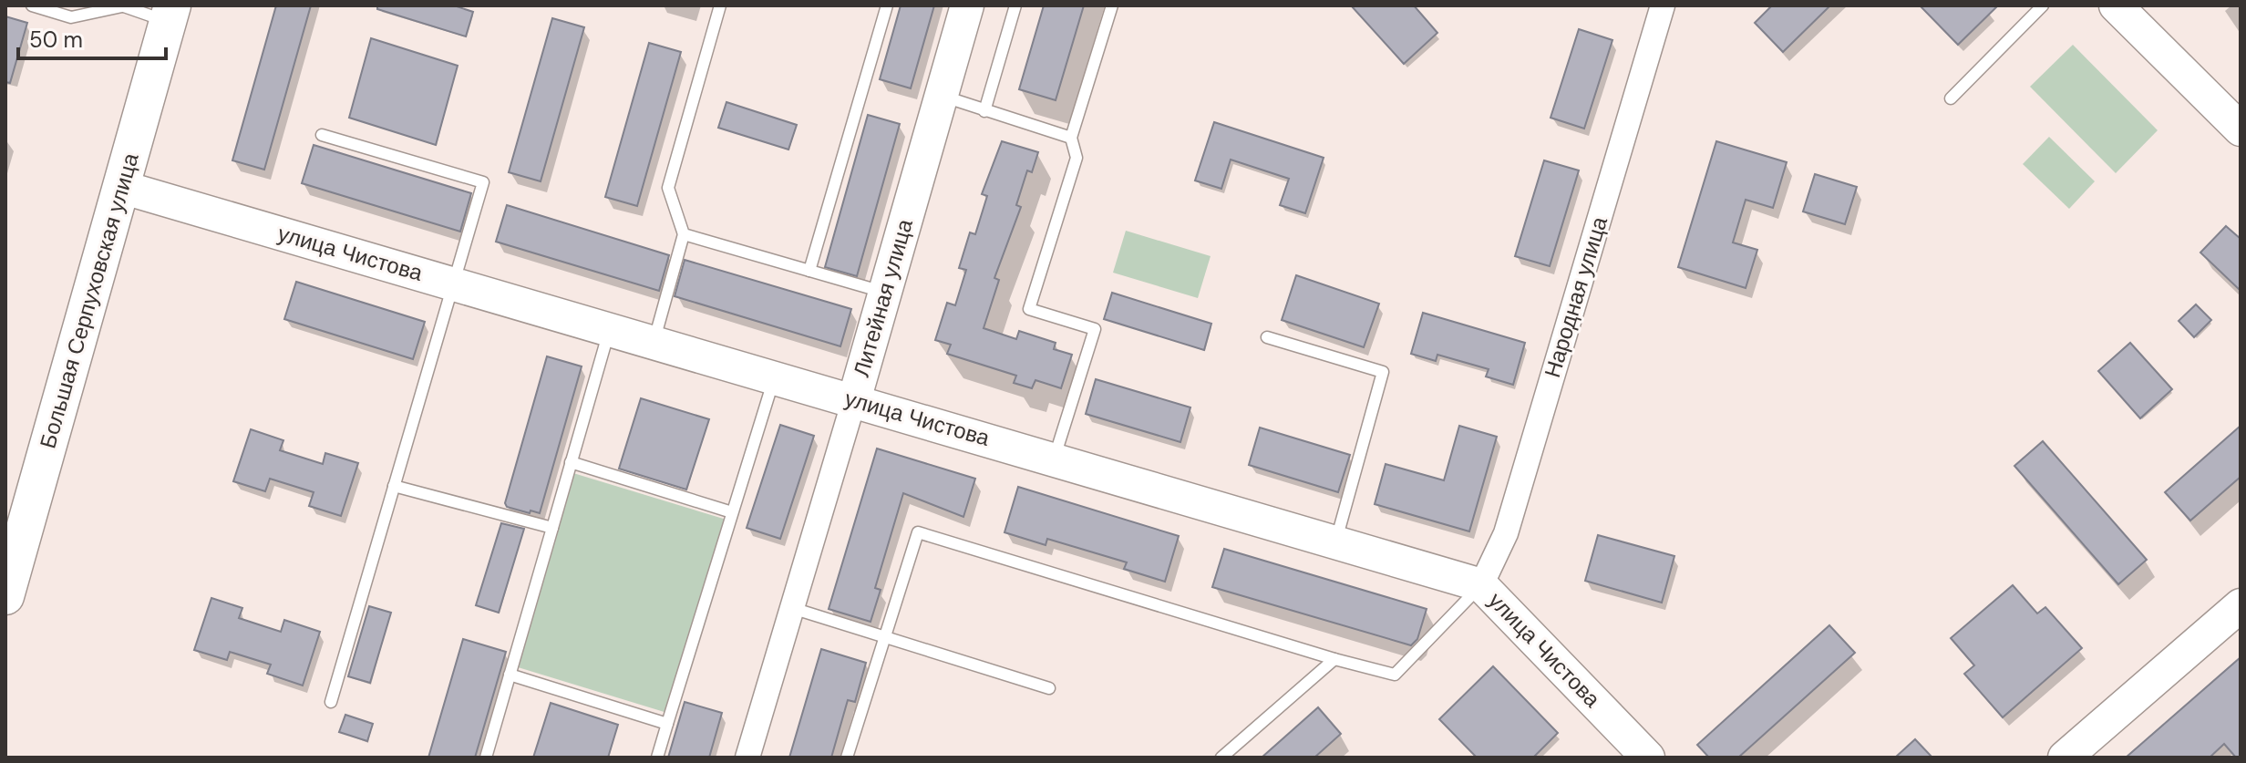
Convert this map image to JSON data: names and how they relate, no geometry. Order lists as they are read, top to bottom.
{
  "streets": {
    "main road": ["Большая Серпуховская улица"],
    "street": ["улица Чистова", "Народная улица", "Литейная улица"]
  },
  "crossings": [
    ["улица Чистова", "Народная улица"],
    ["улица Чистова", "Литейная улица"],
    ["улица Чистова", "Большая Серпуховская улица"]
  ],
  "scale_bar": "50 m"
}
